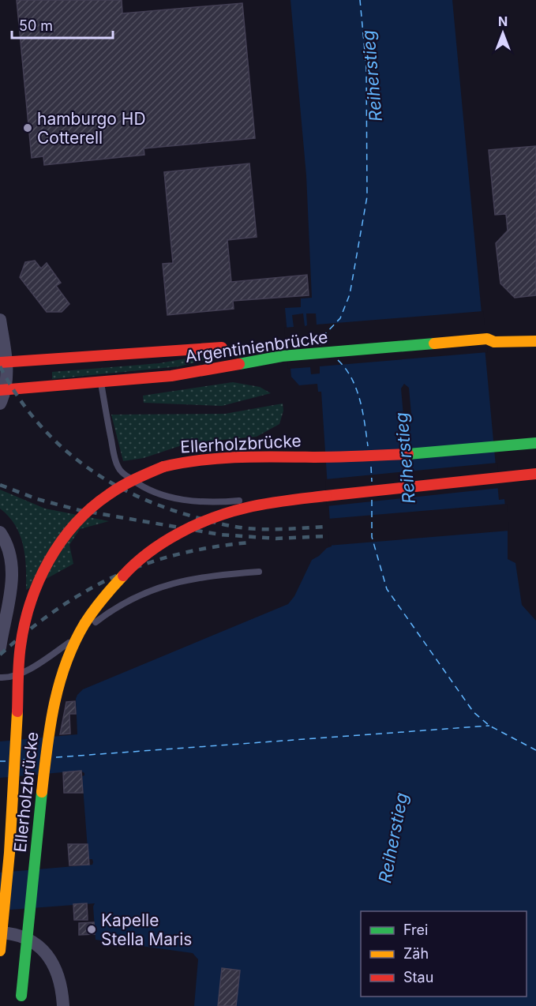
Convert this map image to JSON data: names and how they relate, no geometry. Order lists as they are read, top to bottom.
{
  "streets": {
    "main road": ["Argentinienbrücke", "Ellerholzbrücke"]
  },
  "water": ["Reiherstieg"],
  "places": ["hamburgo HD Cotterell", "Kapelle Stella Maris"],
  "legend": ["Frei", "Zäh", "Stau"],
  "scale_bar": "50 m",
  "north": "top"
}
